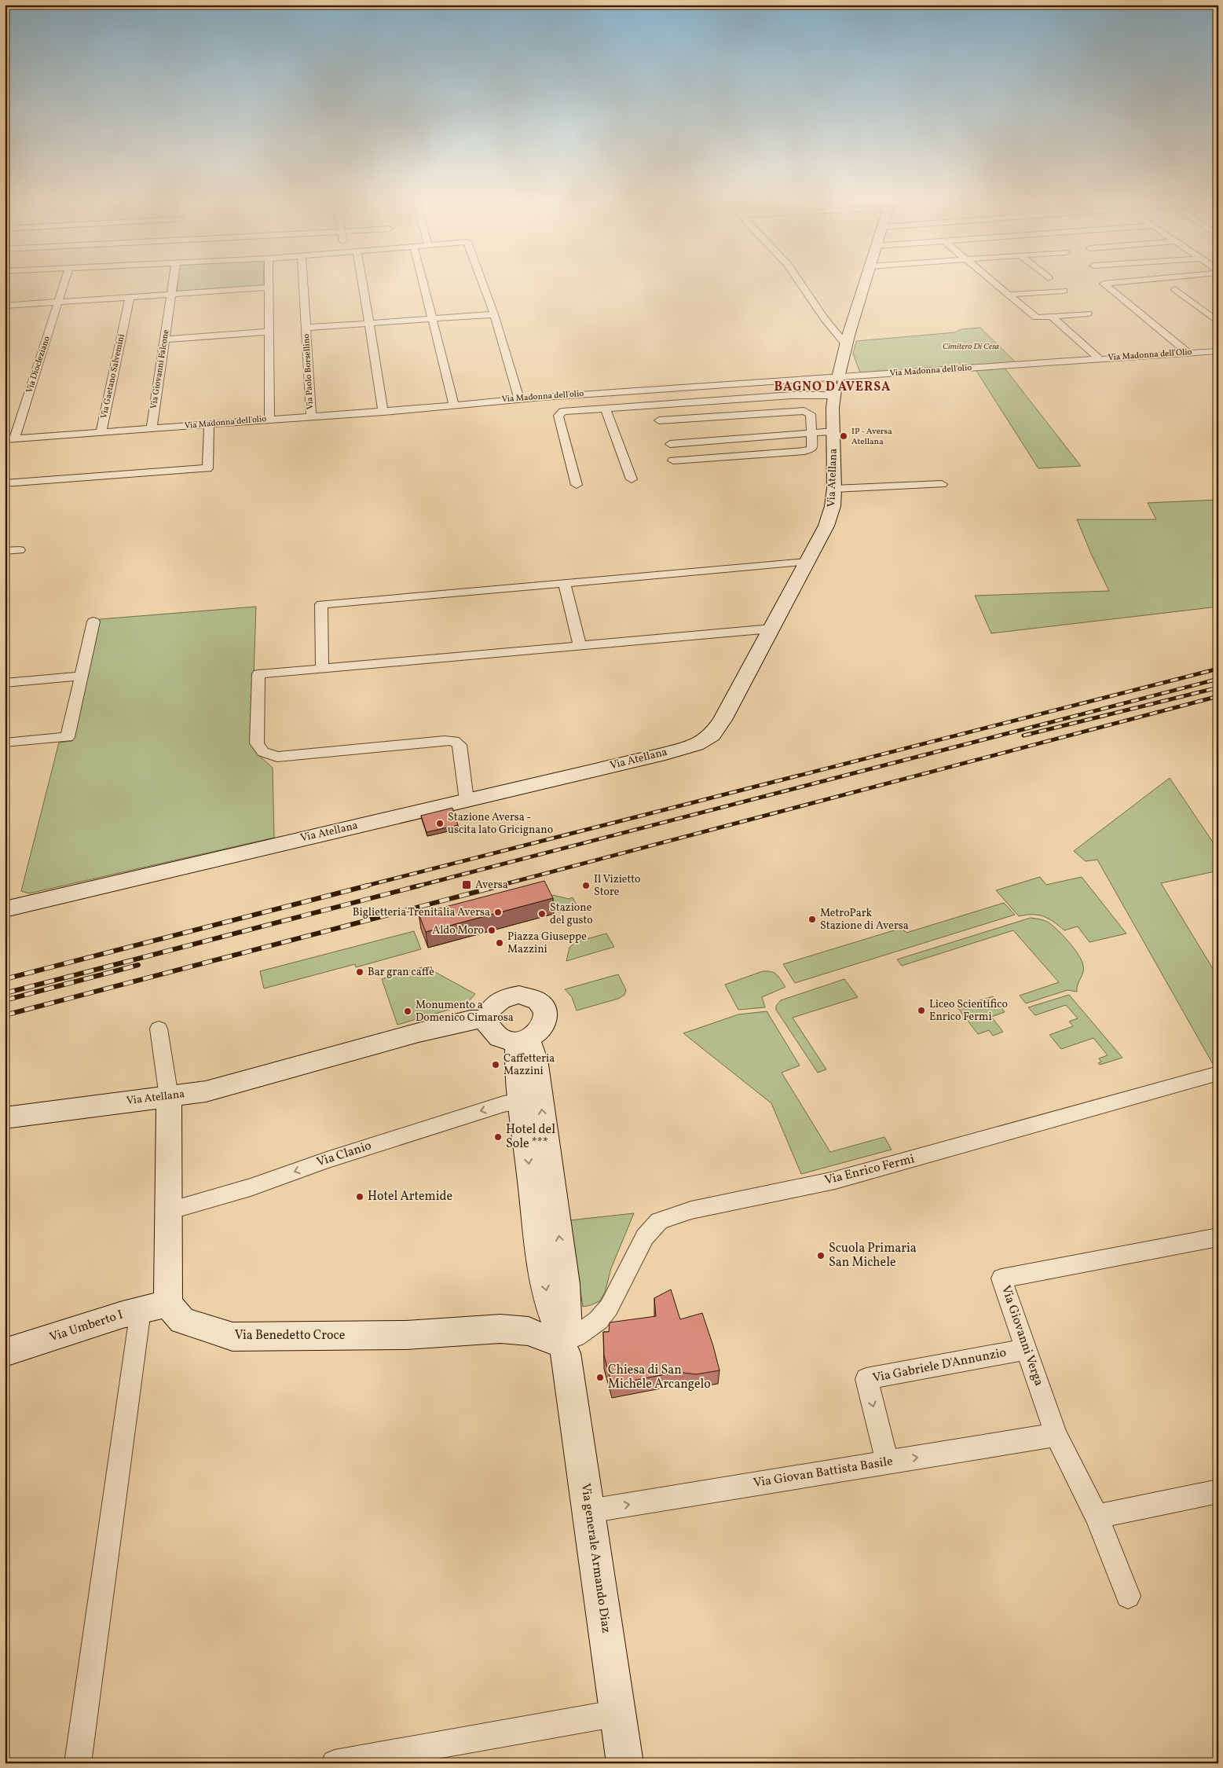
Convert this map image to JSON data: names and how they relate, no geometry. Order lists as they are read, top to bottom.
{
  "streets": {
    "main road": [
      "Via Atellana",
      "Via Umberto I",
      "Via Benedetto Croce",
      "Via generale Armando Diaz"
    ],
    "street": [
      "Via Madonna dell'Olio",
      "Via Diocleziano",
      "Via Giovanni Falcone",
      "Via Madonna dell'olio",
      "Via Paolo Borsellino",
      "Via Gaetano Salvemini",
      "Via Clanio",
      "Via Enrico Fermi",
      "Via Giovanni Verga",
      "Via Gabriele D'Annunzio",
      "Via Giovan Battista Basile"
    ]
  },
  "crossings": [
    ["Via Madonna dell'Olio", "Via Madonna dell'olio"],
    ["Via Diocleziano", "Via Madonna dell'olio"],
    ["Via Giovanni Falcone", "Via Madonna dell'olio"],
    ["Via Madonna dell'olio", "Via Paolo Borsellino"],
    ["Via Madonna dell'olio", "Via Gaetano Salvemini"],
    ["Via Madonna dell'olio", "Via Atellana"],
    ["Via Enrico Fermi", "Via Benedetto Croce"],
    ["Via Enrico Fermi", "Via generale Armando Diaz"],
    ["Via Umberto I", "Via Benedetto Croce"],
    ["Via Benedetto Croce", "Via generale Armando Diaz"],
    ["Via Giovanni Verga", "Via Gabriele D'Annunzio"],
    ["Via Giovanni Verga", "Via Giovan Battista Basile"],
    ["Via Gabriele D'Annunzio", "Via Giovan Battista Basile"],
    ["Via Giovan Battista Basile", "Via generale Armando Diaz"]
  ],
  "one_way": ["Via Clanio", "Via Giovan Battista Basile"],
  "districts": ["BAGNO D'AVERSA"],
  "parks": ["Cimitero Di Cesa"],
  "places": {
    "other": [
      "IP - Aversa Atellana",
      "Stazione Aversa - uscita lato Gricignano",
      "Il Vizietto Store",
      "Biglietteria Trenitalia Aversa",
      "Stazione del gusto",
      "MetroPark Stazione di Aversa",
      "Aldo Moro",
      "Piazza Giuseppe Mazzini",
      "Bar gran caffè",
      "Liceo Scientifico Enrico Fermi",
      "Monumento a Domenico Cimarosa",
      "Caffetteria Mazzini",
      "Hotel del Sole ***",
      "Hotel Artemide",
      "Scuola Primaria San Michele",
      "Chiesa di San Michele Arcangelo"
    ],
    "transit": ["Aversa"]
  }
}
